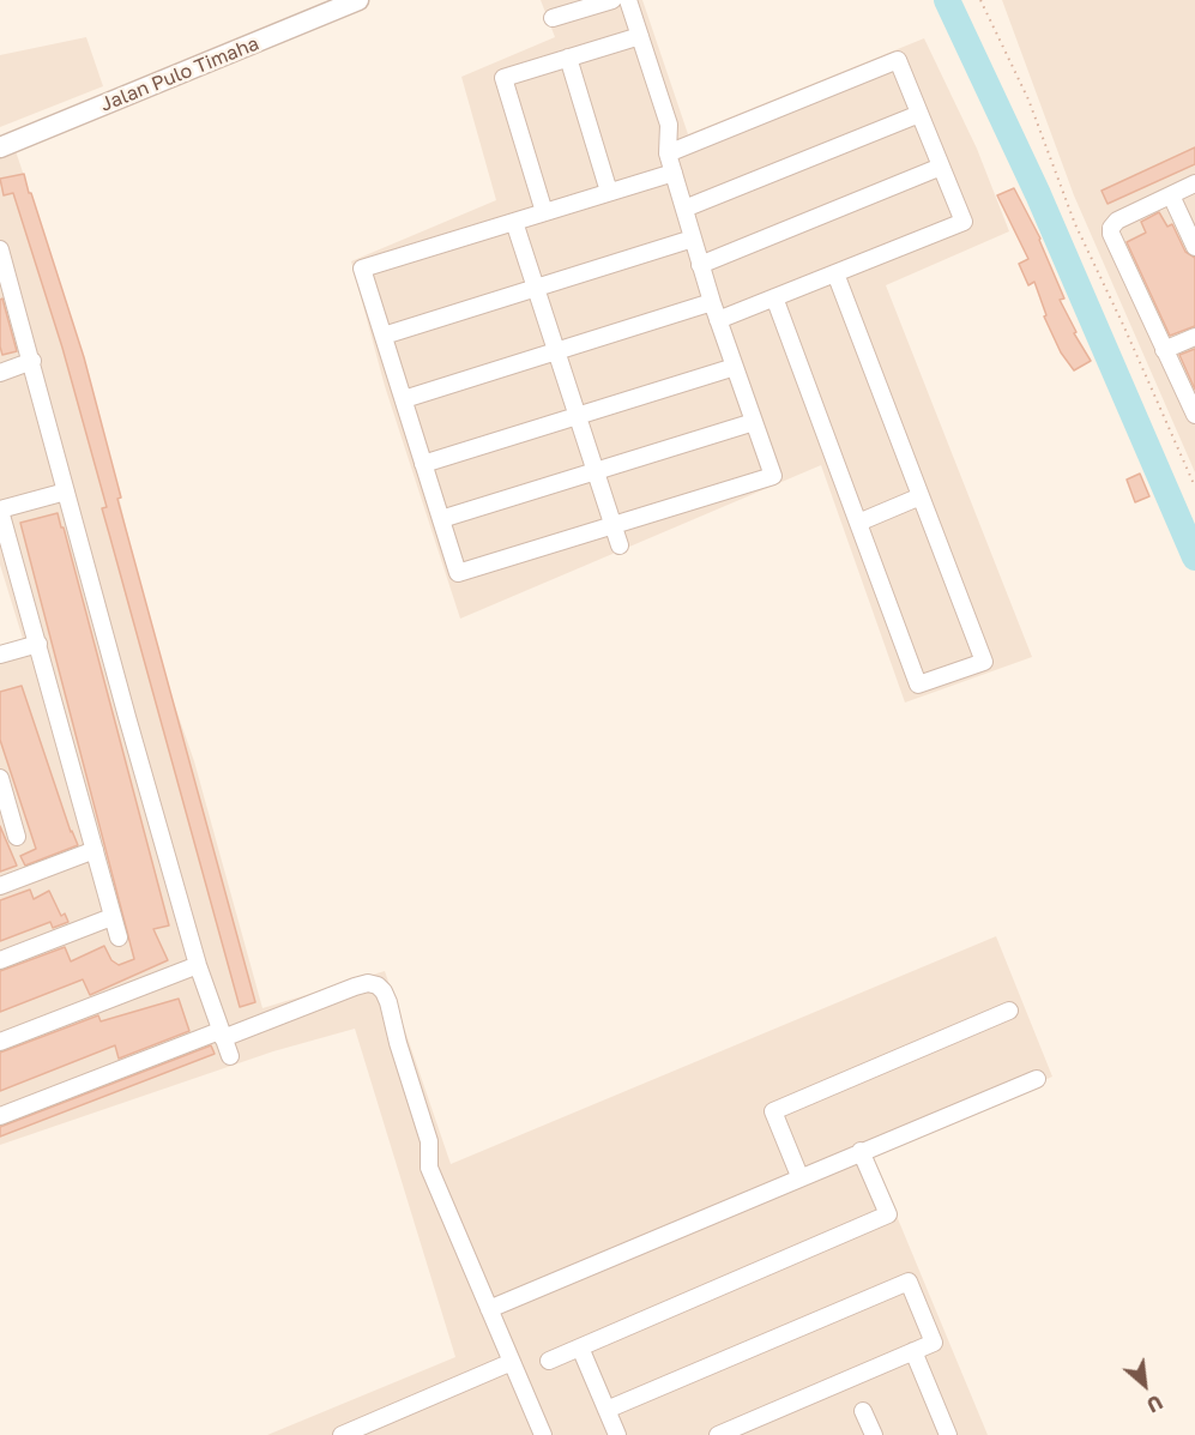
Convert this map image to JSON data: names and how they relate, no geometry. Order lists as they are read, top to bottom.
{
  "streets": {
    "street": ["Jalan Pulo Timaha"]
  },
  "north": "bottom right"
}
